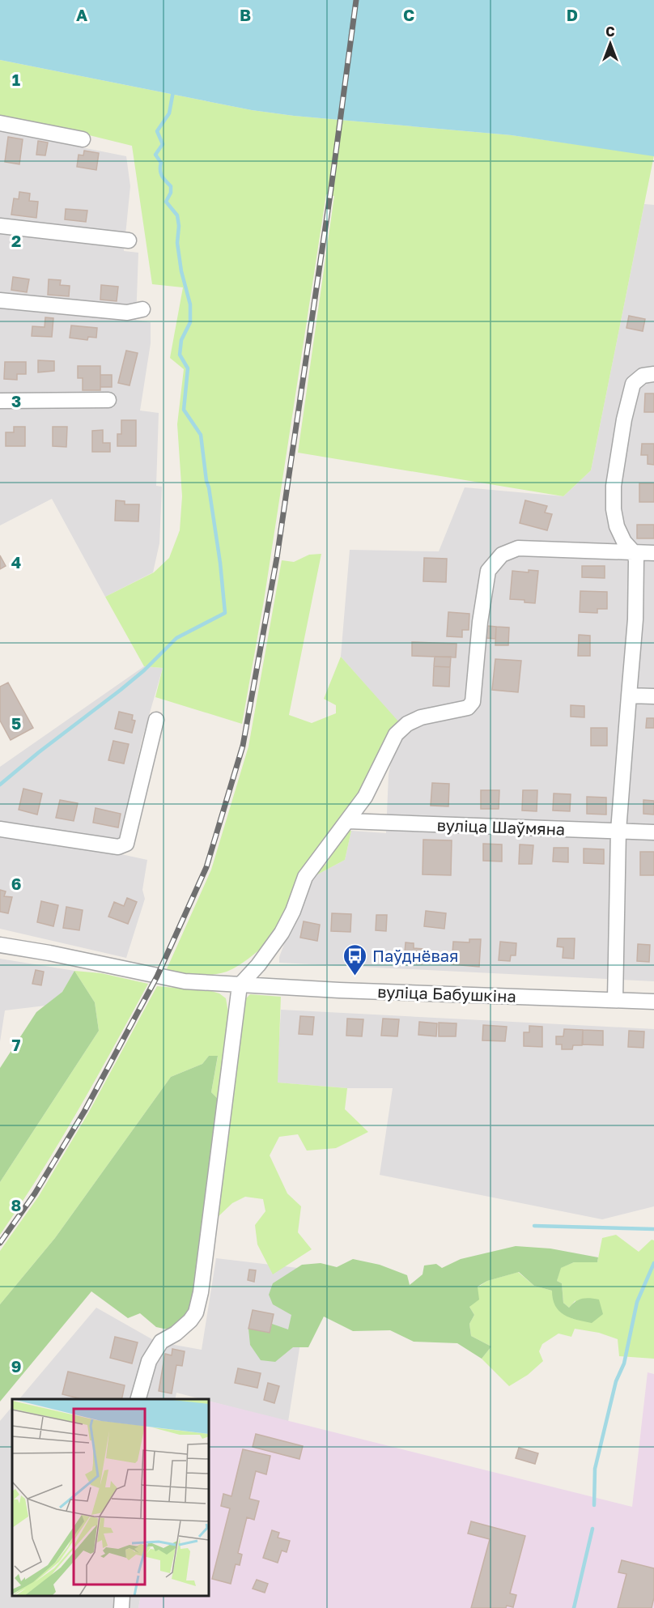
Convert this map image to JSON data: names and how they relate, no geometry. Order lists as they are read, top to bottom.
{
  "streets": {
    "street": ["вуліца Шаўмяна", "вуліца Бабушкіна"]
  },
  "places": {
    "bus stop": ["Паўднёвая"]
  },
  "north": "top",
  "grid": {
    "columns": [
      "A",
      "B",
      "C",
      "D"
    ],
    "rows": [
      "1",
      "2",
      "3",
      "4",
      "5",
      "6",
      "7",
      "8",
      "9"
    ]
  }
}
